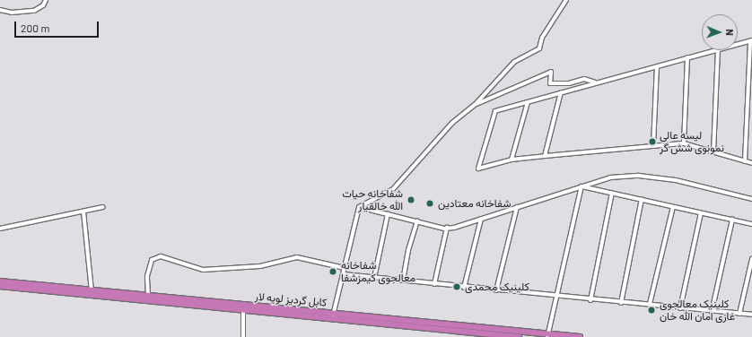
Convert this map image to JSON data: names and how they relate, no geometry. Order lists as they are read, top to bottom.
{
  "streets": {
    "highway": ["کابل گردیز لویه لار"]
  },
  "places": [
    "لیسه عالی نمونوی شش گر",
    "شفاخانه حیات الله خالقیار",
    "شفاخانه معتادین",
    "شفاخانه معالجوی کیمزشفا",
    "کلینیک محمدی",
    "کلینیک معالجوی غازی امان الله خان"
  ],
  "scale_bar": "200 m",
  "north": "right"
}
